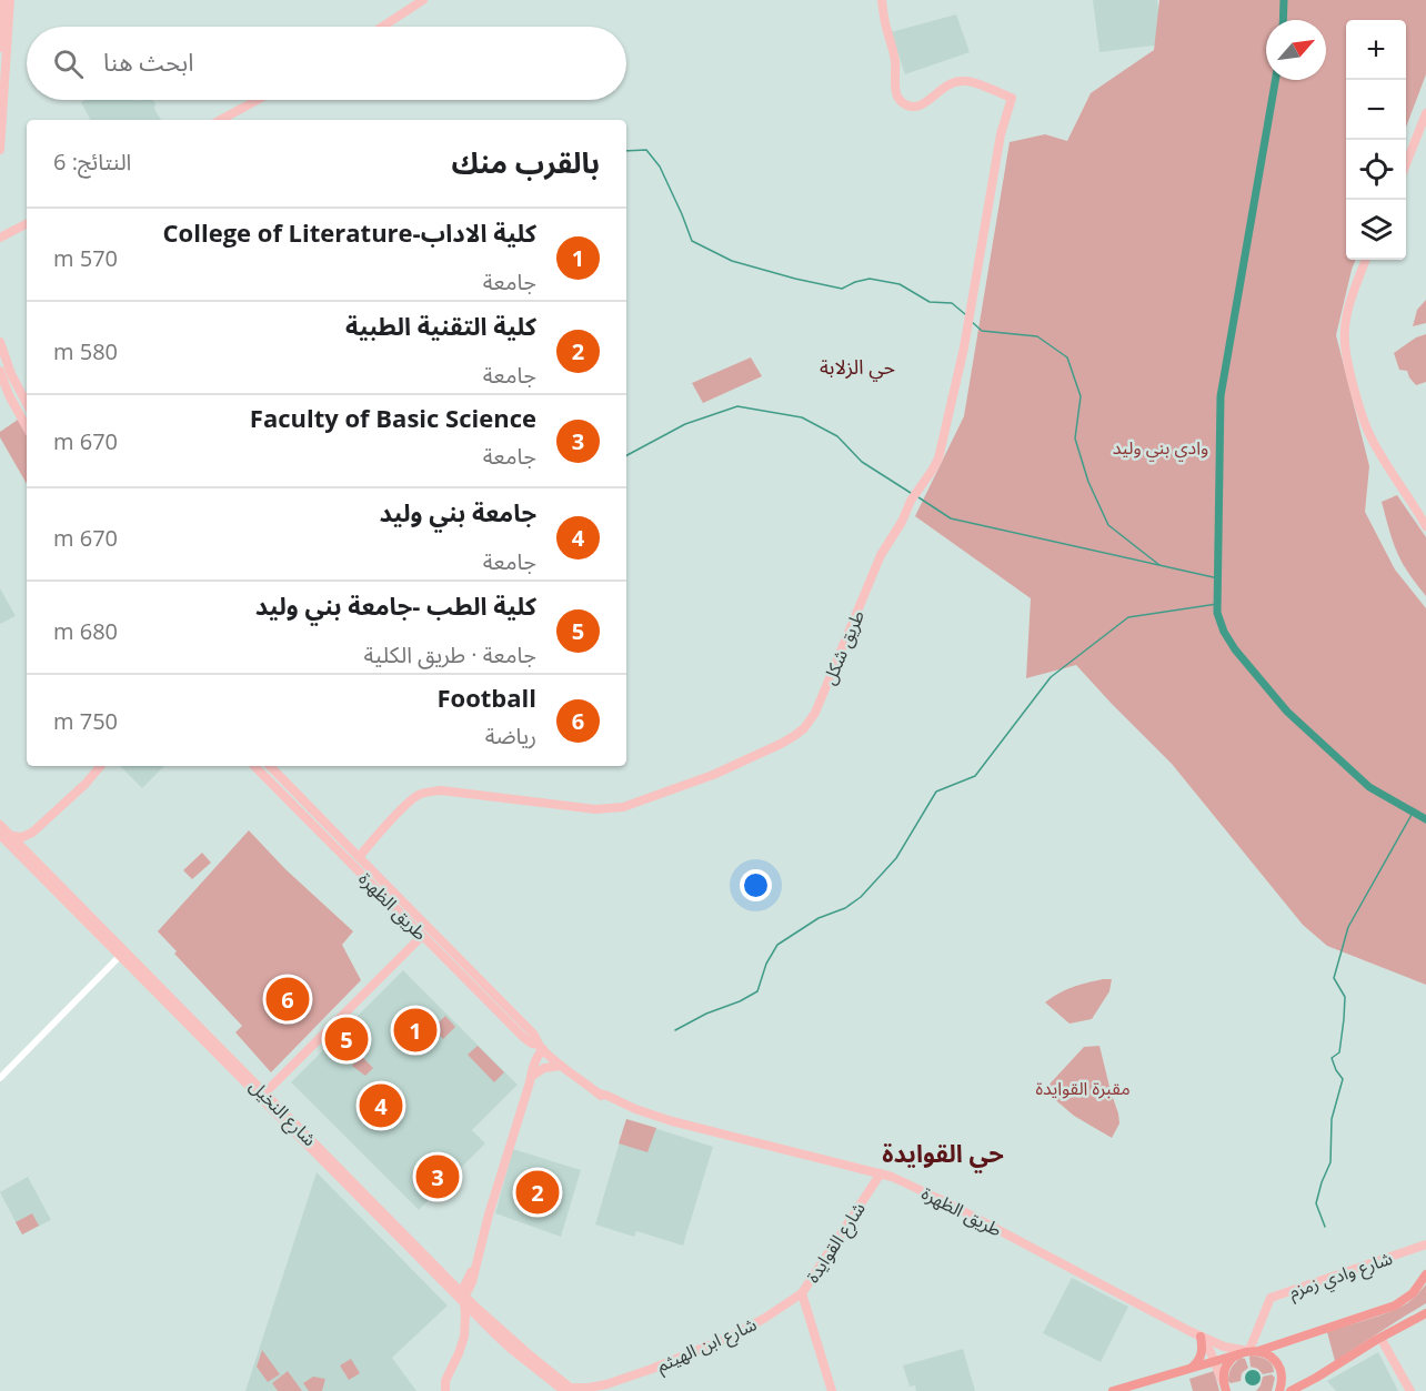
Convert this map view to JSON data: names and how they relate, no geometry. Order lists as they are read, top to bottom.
{
  "streets": {
    "main road": [
      "طريق شكل",
      "طريق الظهرة",
      "شارع النخيل",
      "شارع القوايدة",
      "شارع وادي زمزم",
      "شارع ابن الهيثم"
    ]
  },
  "crossings": [
    ["طريق شكل", "طريق الظهرة"],
    ["طريق الظهرة", "شارع القوايدة"],
    ["طريق الظهرة", "شارع وادي زمزم"],
    ["شارع القوايدة", "شارع ابن الهيثم"]
  ],
  "districts": ["حي الزلابة", "حي القوايدة"],
  "parks": ["وادي بني وليد", "مقبرة القوايدة"],
  "north": "top right",
  "page": {
    "map_buttons": ["+", "−"],
    "search": "ابحث هنا",
    "heading": ["بالقرب منك", "النتائج: 6"],
    "list": [
      {
        "mark": "1",
        "name": "كلية الاداب-College of Literature",
        "note": "جامعة",
        "value": "570 m"
      },
      {
        "mark": "2",
        "name": "كلية التقنية الطبية",
        "note": "جامعة",
        "value": "580 m"
      },
      {
        "mark": "3",
        "name": "Faculty of Basic Science",
        "note": "جامعة",
        "value": "670 m"
      },
      {
        "mark": "4",
        "name": "جامعة بني وليد",
        "note": "جامعة",
        "value": "670 m"
      },
      {
        "mark": "5",
        "name": "كلية الطب -جامعة بني وليد",
        "note": "جامعة · طريق الكلية",
        "value": "680 m"
      },
      {
        "mark": "6",
        "name": "Football",
        "note": "رياضة",
        "value": "750 m"
      }
    ],
    "pins": [
      "6",
      "1",
      "5",
      "4",
      "3",
      "2"
    ]
  }
}
